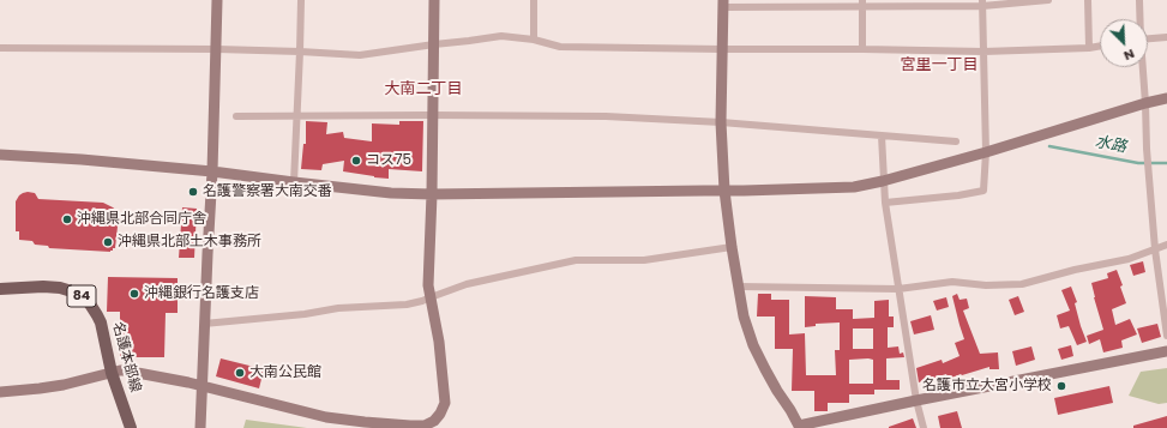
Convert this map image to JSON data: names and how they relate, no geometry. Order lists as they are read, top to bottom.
{
  "streets": {
    "main road": ["84", "名護本部線"]
  },
  "districts": ["宮里一丁目", "大南二丁目"],
  "water": ["水路"],
  "places": [
    "コス75",
    "名護警察署大南交番",
    "沖縄県北部合同庁舎",
    "沖縄県北部土木事務所",
    "沖縄銀行名護支店",
    "大南公民館",
    "名護市立大宮小学校"
  ],
  "north": "bottom right"
}
